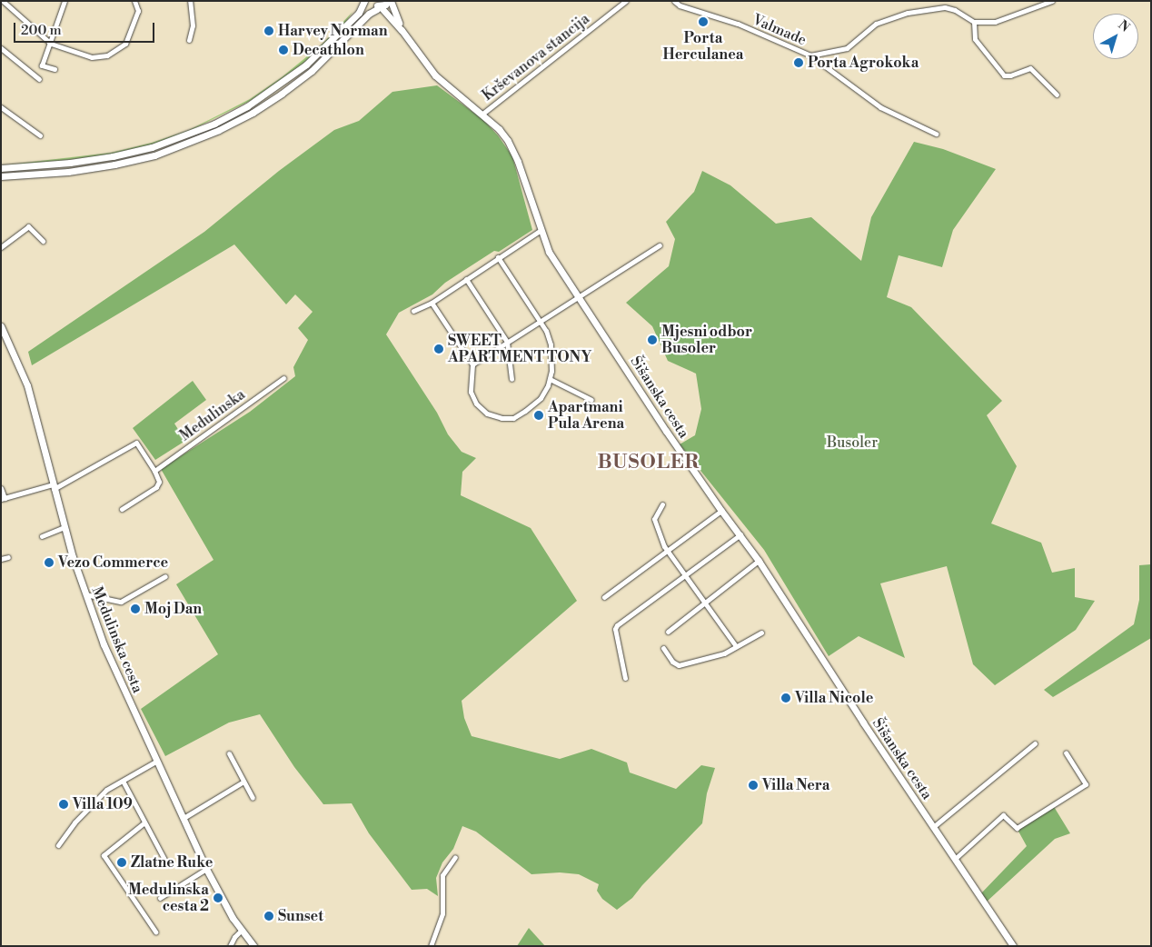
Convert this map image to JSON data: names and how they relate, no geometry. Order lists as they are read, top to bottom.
{
  "streets": {
    "main road": ["Šišanska cesta", "Medulinska cesta"],
    "street": ["Valmade", "Krševanova stancija", "Medulinska"]
  },
  "crossings": [
    ["Krševanova stancija", "Šišanska cesta"]
  ],
  "districts": ["BUSOLER"],
  "parks": ["Busoler"],
  "places": [
    "Porta Herculanea",
    "Harvey Norman",
    "Decathlon",
    "Porta Agrokoka",
    "Mjesni odbor Busoler",
    "SWEET APARTMENT TONY",
    "Apartmani Pula Arena",
    "Vezo Commerce",
    "Moj Dan",
    "Villa Nicole",
    "Villa Nera",
    "Villa 109",
    "Zlatne Ruke",
    "Medulinska cesta 2",
    "Sunset"
  ],
  "scale_bar": "200 m",
  "north": "top right"
}
